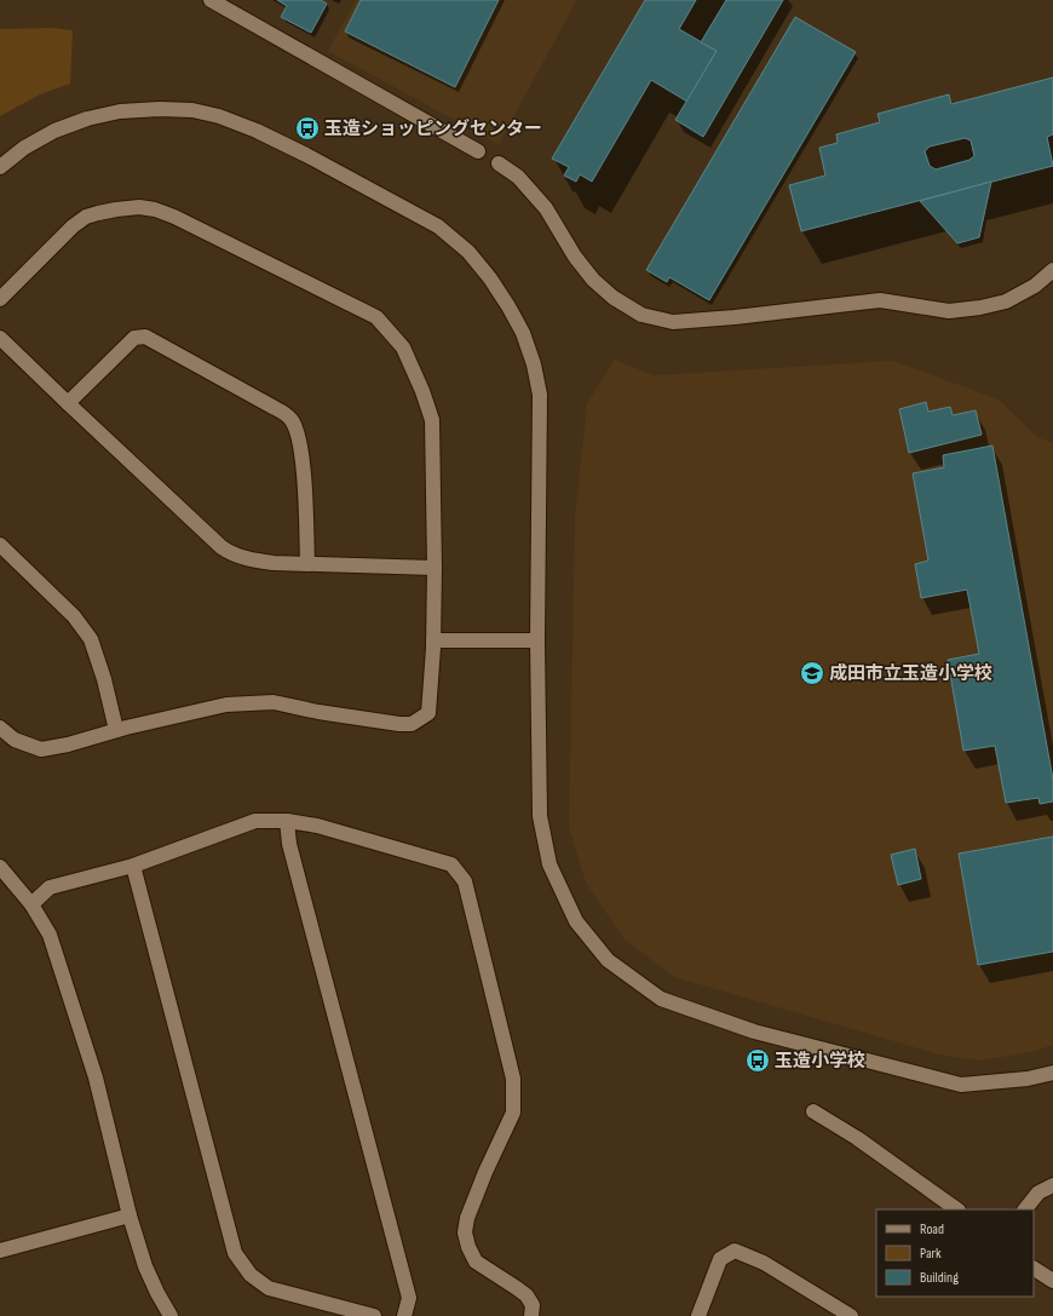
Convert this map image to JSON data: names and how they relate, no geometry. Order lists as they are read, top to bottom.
{
  "places": {
    "bus stop": ["玉造ショッピングセンター", "玉造小学校"],
    "school or university": ["成田市立玉造小学校"]
  },
  "legend": ["Road", "Park", "Building"]
}
